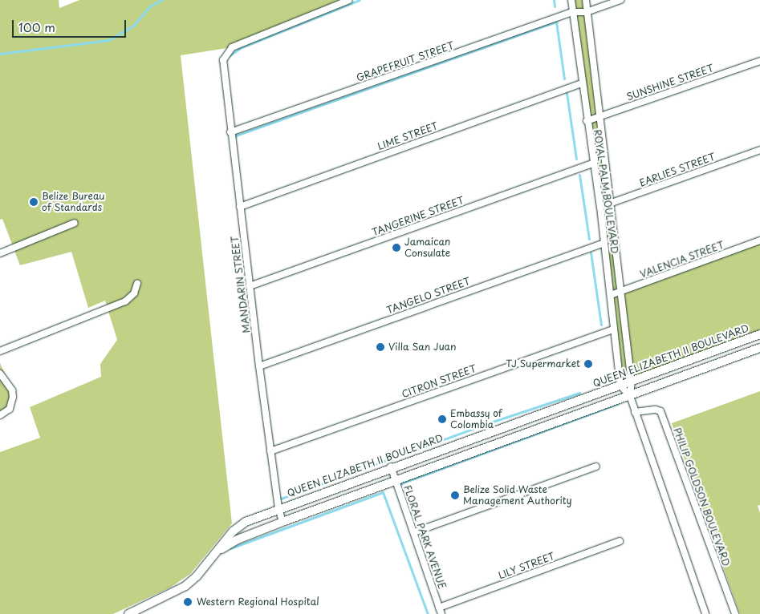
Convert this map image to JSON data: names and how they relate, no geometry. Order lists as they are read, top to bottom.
{
  "streets": {
    "street": [
      "GRAPEFRUIT STREET",
      "SUNSHINE STREET",
      "LIME STREET",
      "EARLIES STREET",
      "ROYAL PALM BOULEVARD",
      "TANGERINE STREET",
      "VALENCIA STREET",
      "MANDARIN STREET",
      "TANGELO STREET",
      "QUEEN ELIZABETH II BOULEVARD",
      "CITRON STREET",
      "PHILIP GOLDSON BOULEVARD",
      "FLORAL PARK AVENUE",
      "LILY STREET"
    ]
  },
  "crossings": [
    ["GRAPEFRUIT STREET", "ROYAL PALM BOULEVARD"],
    ["GRAPEFRUIT STREET", "MANDARIN STREET"],
    ["SUNSHINE STREET", "ROYAL PALM BOULEVARD"],
    ["LIME STREET", "ROYAL PALM BOULEVARD"],
    ["LIME STREET", "MANDARIN STREET"],
    ["EARLIES STREET", "ROYAL PALM BOULEVARD"],
    ["ROYAL PALM BOULEVARD", "TANGERINE STREET"],
    ["ROYAL PALM BOULEVARD", "VALENCIA STREET"],
    ["ROYAL PALM BOULEVARD", "TANGELO STREET"],
    ["ROYAL PALM BOULEVARD", "QUEEN ELIZABETH II BOULEVARD"],
    ["ROYAL PALM BOULEVARD", "CITRON STREET"],
    ["TANGERINE STREET", "MANDARIN STREET"],
    ["MANDARIN STREET", "TANGELO STREET"],
    ["MANDARIN STREET", "QUEEN ELIZABETH II BOULEVARD"],
    ["MANDARIN STREET", "CITRON STREET"],
    ["QUEEN ELIZABETH II BOULEVARD", "FLORAL PARK AVENUE"],
    ["FLORAL PARK AVENUE", "LILY STREET"]
  ],
  "places": [
    "Belize Bureau of Standards",
    "Jamaican Consulate",
    "Villa San Juan",
    "TJ Supermarket",
    "Embassy of Colombia",
    "Belize Solid Waste Management Authority",
    "Western Regional Hospital"
  ],
  "scale_bar": "100 m"
}
